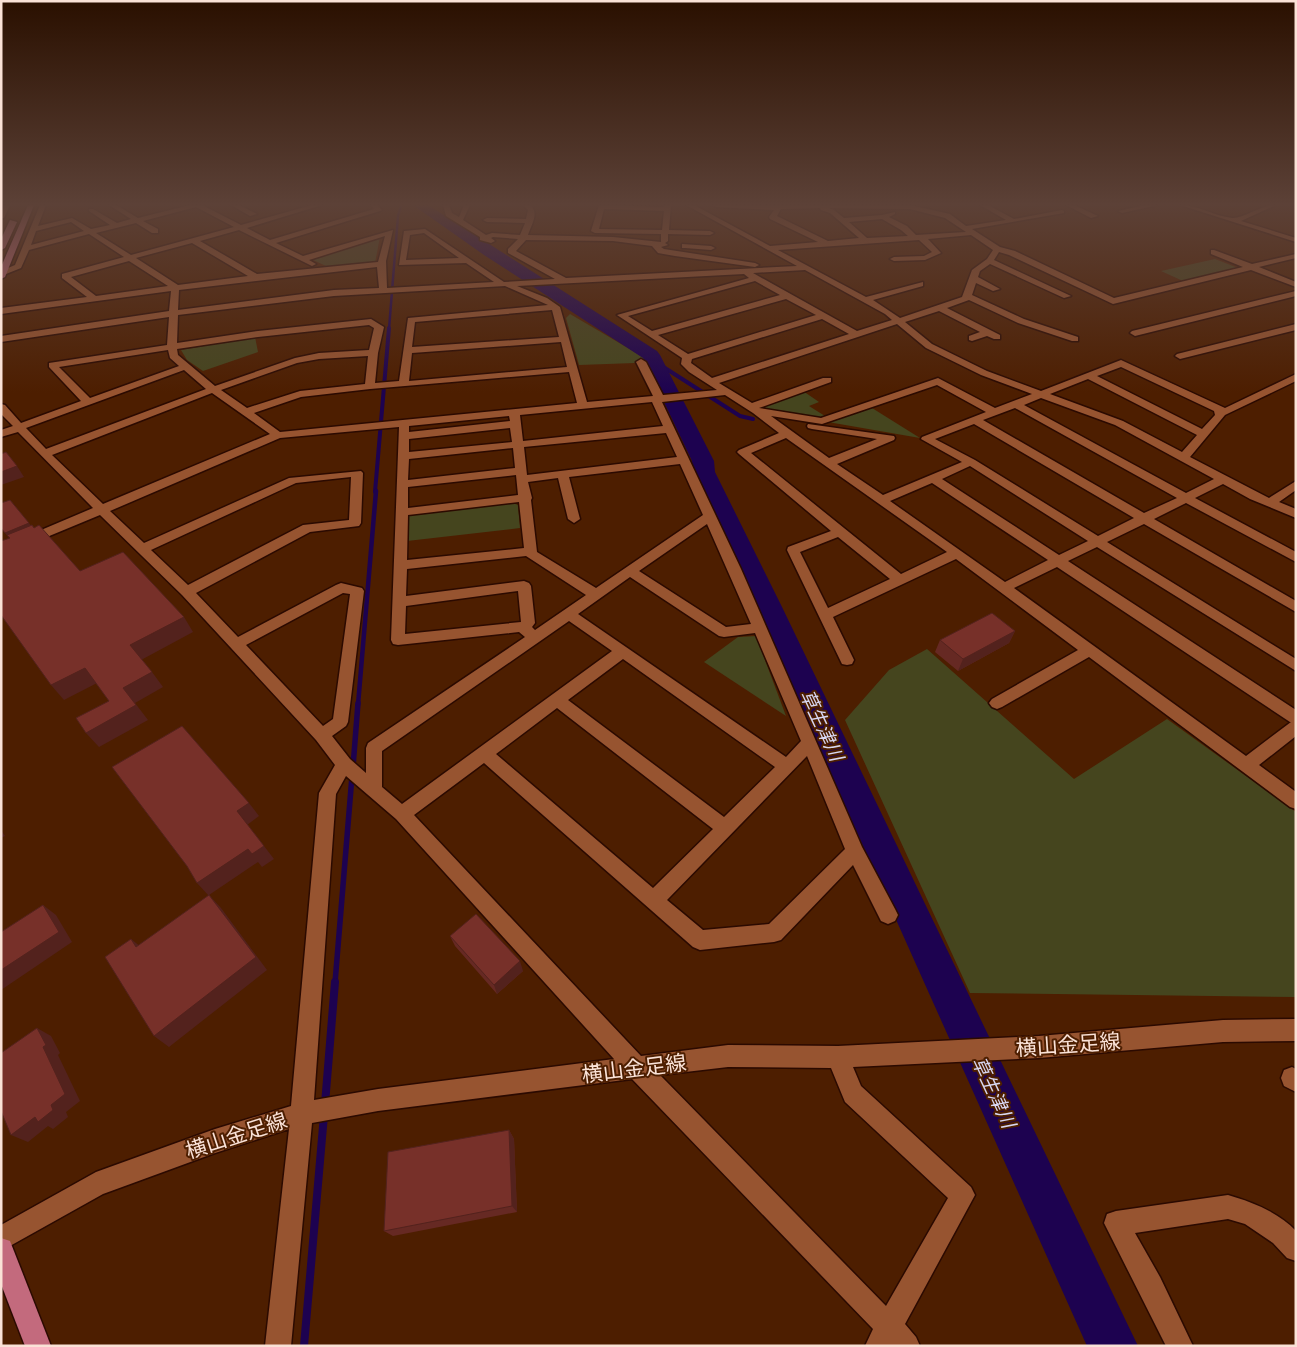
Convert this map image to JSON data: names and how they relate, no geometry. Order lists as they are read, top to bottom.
{
  "streets": {
    "street": ["横山金足線"]
  },
  "water": ["草生津川"]
}
